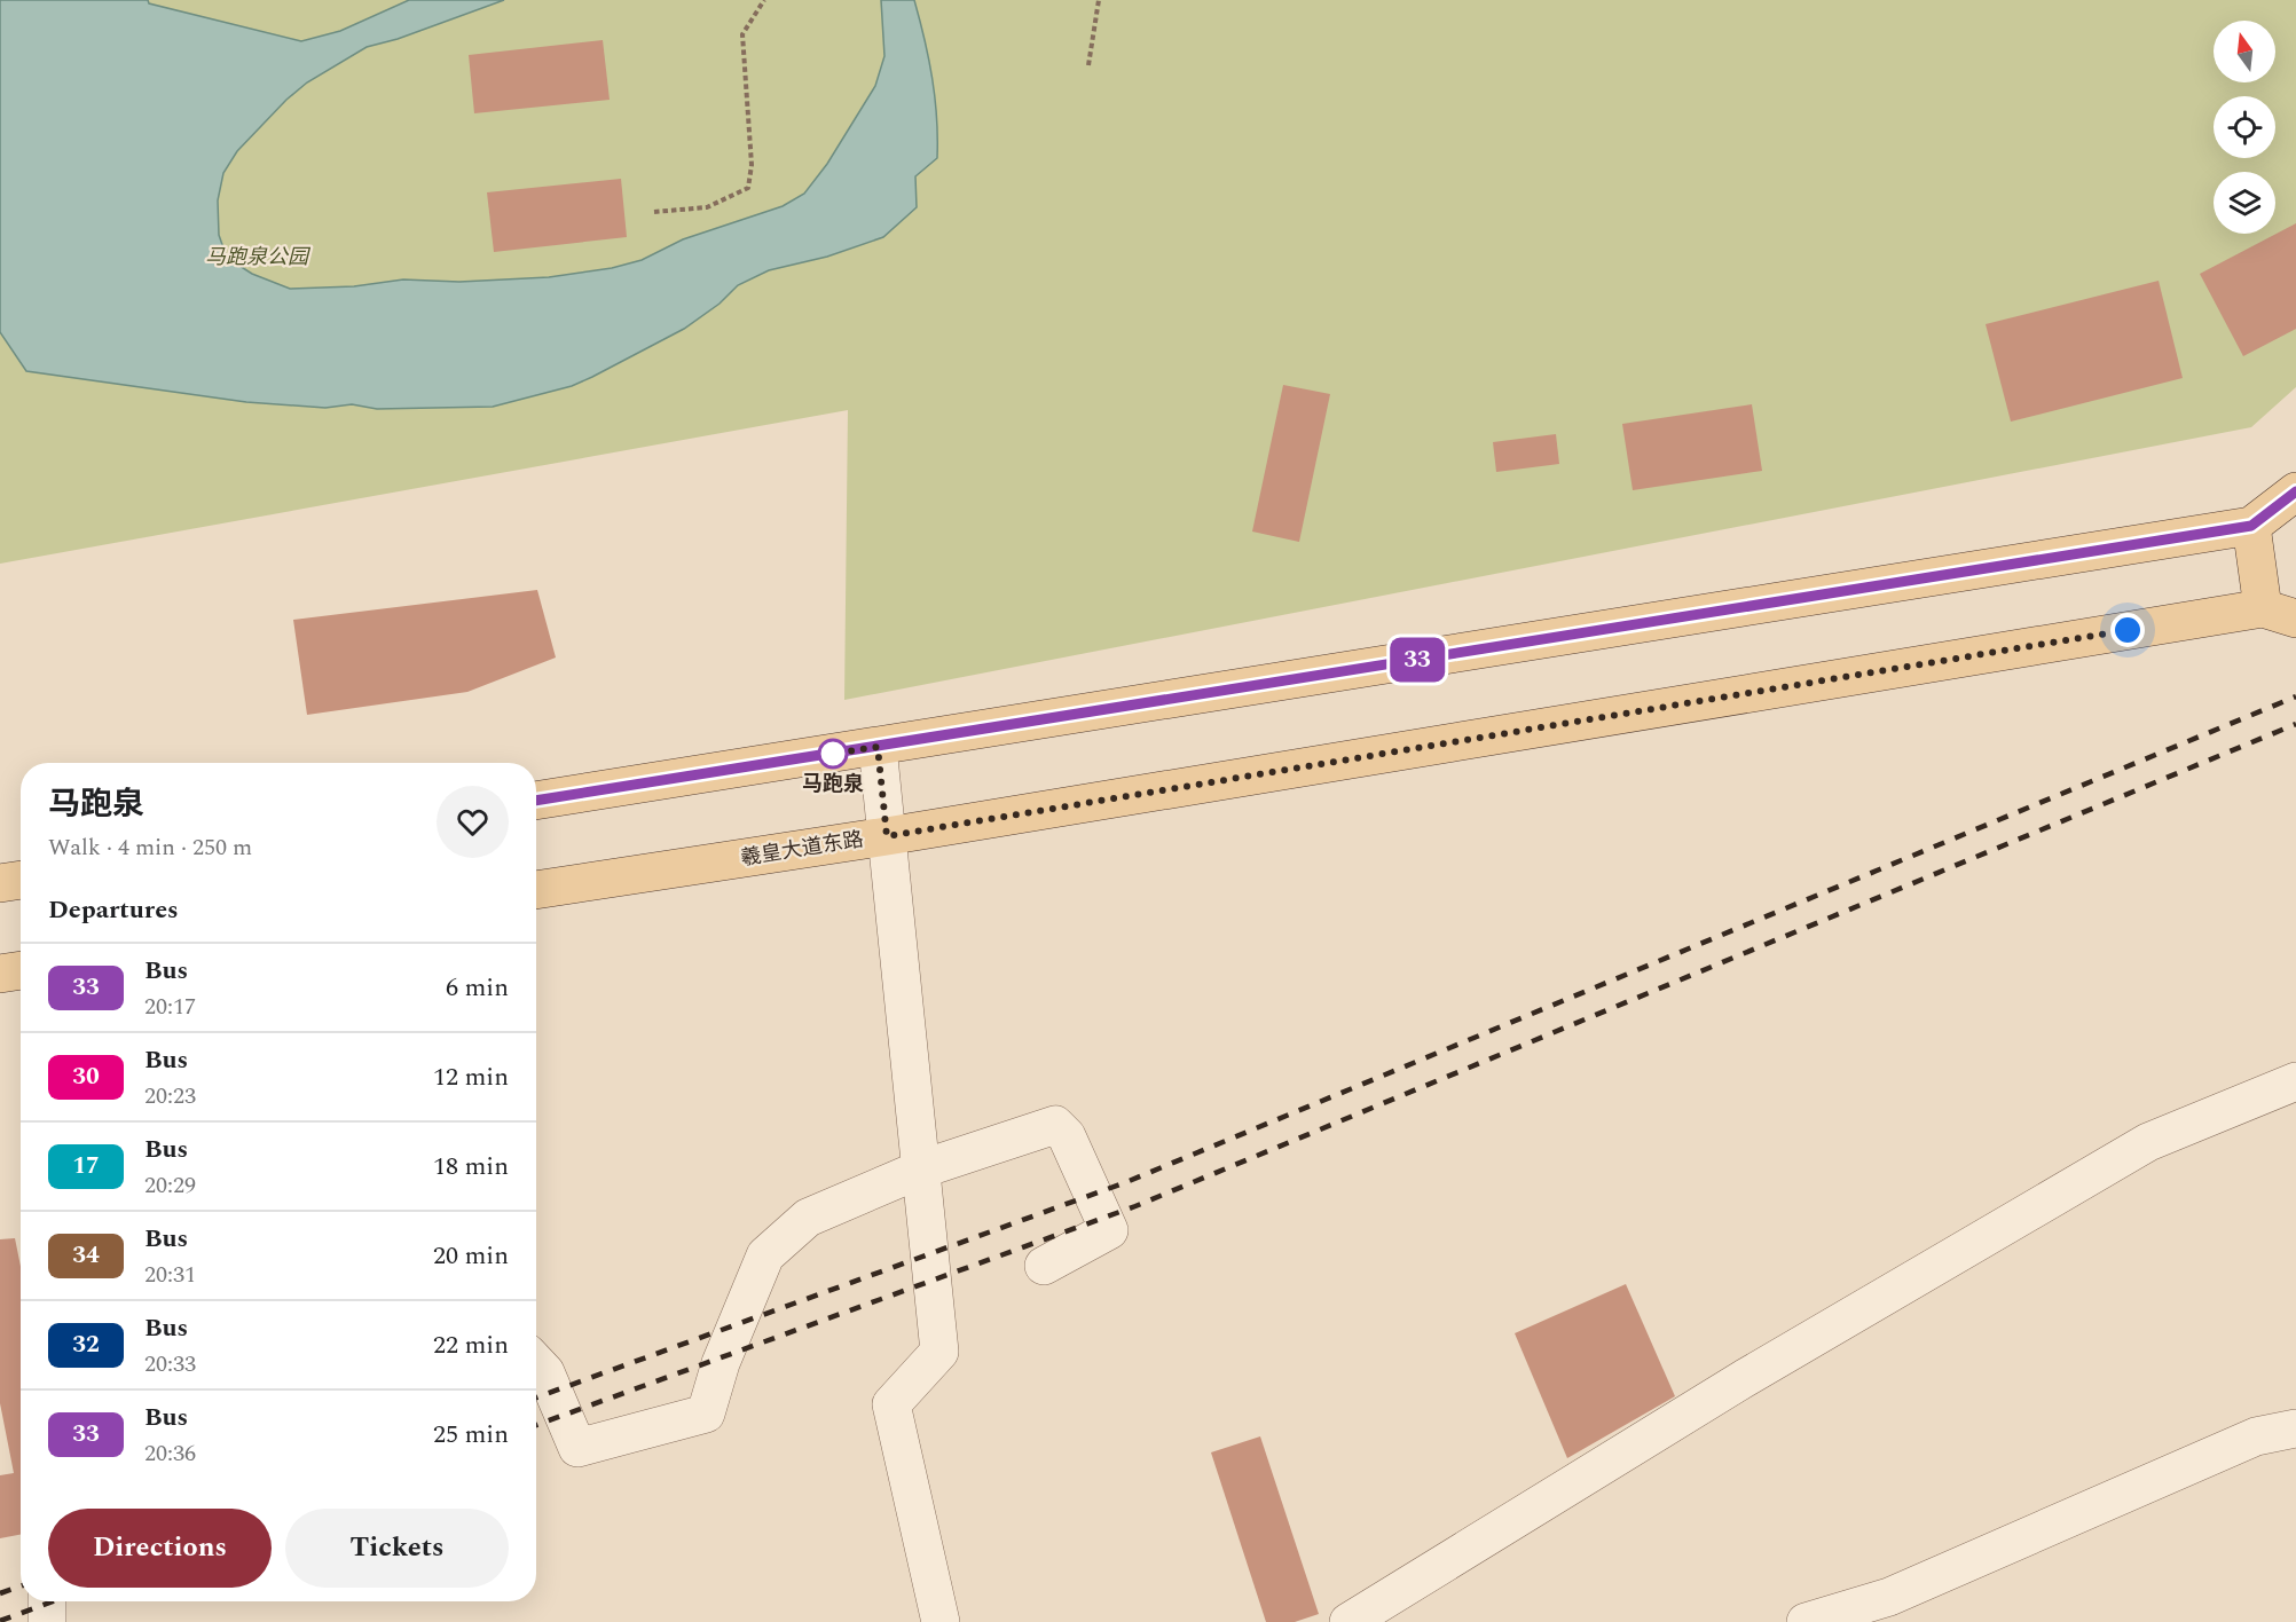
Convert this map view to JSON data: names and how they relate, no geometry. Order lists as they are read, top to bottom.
{
  "streets": {
    "main road": ["羲皇大道东路"]
  },
  "parks": ["马跑泉公园"],
  "places": ["马跑泉"],
  "lines": ["bus line 33"],
  "north": "top",
  "page": {
    "on_map": "33",
    "heading": [
      ["马跑泉", "Walk · 4 min · 250 m"],
      "Departures"
    ],
    "list": [
      {
        "mark": "33",
        "name": "Bus",
        "note": "20:17",
        "value": "6 min"
      },
      {
        "mark": "30",
        "name": "Bus",
        "note": "20:23",
        "value": "12 min"
      },
      {
        "mark": "17",
        "name": "Bus",
        "note": "20:29",
        "value": "18 min"
      },
      {
        "mark": "34",
        "name": "Bus",
        "note": "20:31",
        "value": "20 min"
      },
      {
        "mark": "32",
        "name": "Bus",
        "note": "20:33",
        "value": "22 min"
      },
      {
        "mark": "33",
        "name": "Bus",
        "note": "20:36",
        "value": "25 min"
      }
    ],
    "buttons": ["Directions", "Tickets"]
  }
}
